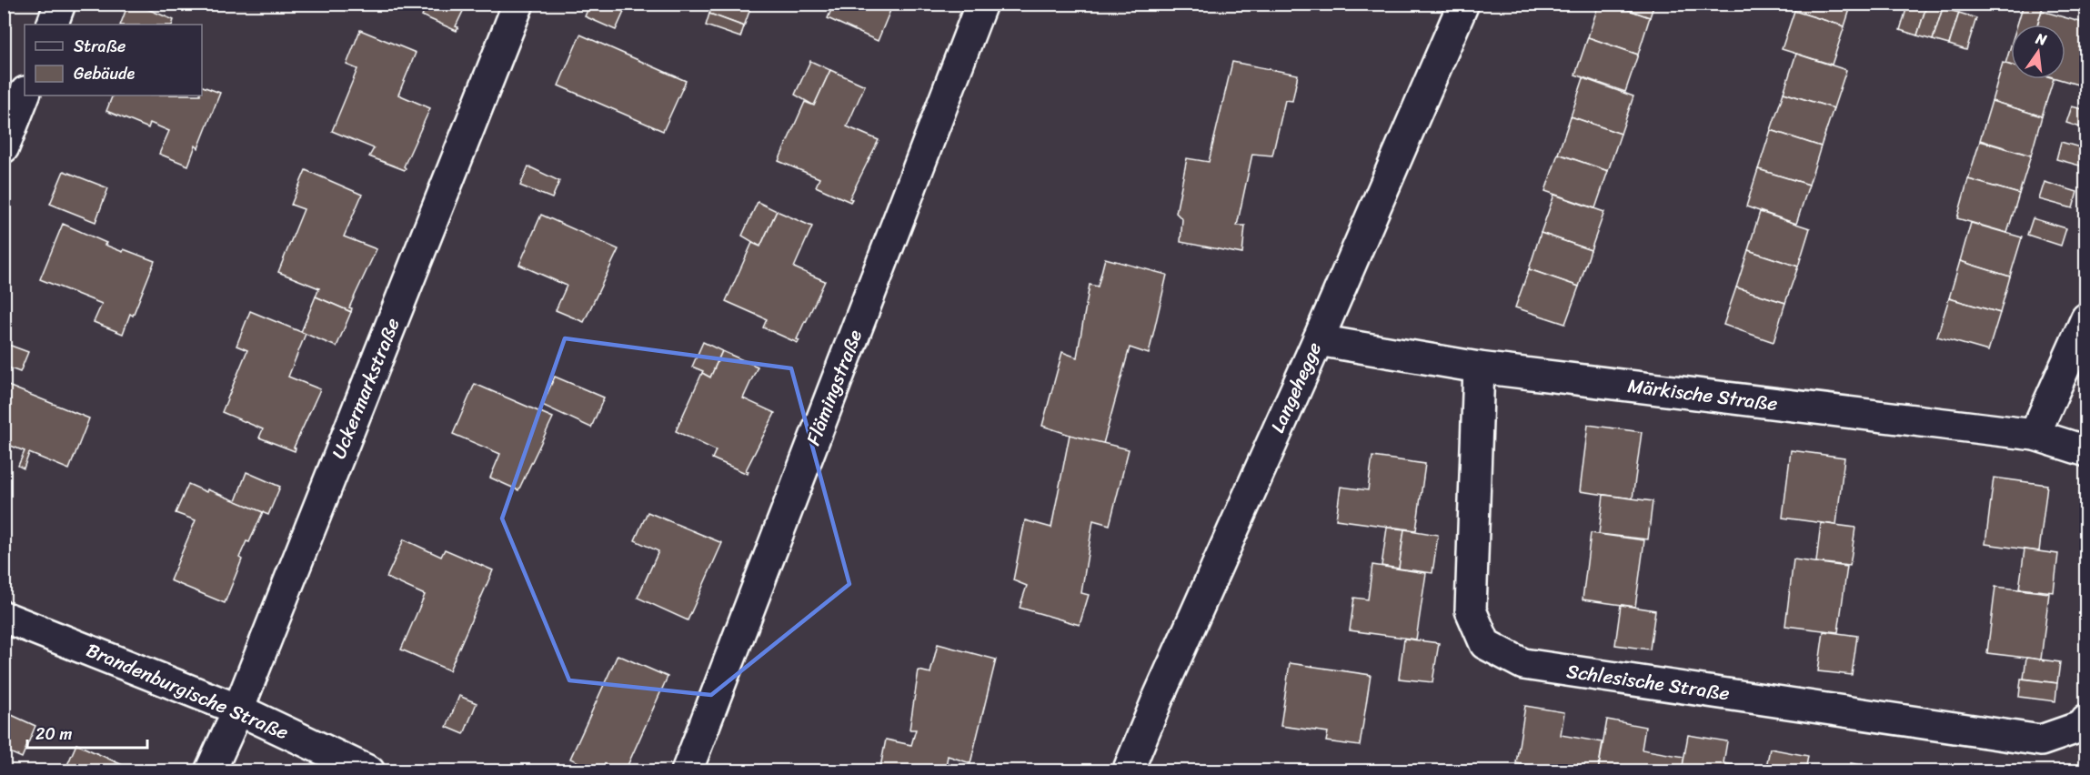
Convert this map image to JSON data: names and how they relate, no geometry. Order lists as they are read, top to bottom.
{
  "streets": {
    "street": [
      "Flämingstraße",
      "Langehegge",
      "Uckermarkstraße",
      "Märkische Straße",
      "Schlesische Straße",
      "Brandenburgische Straße"
    ]
  },
  "crossings": [
    ["Langehegge", "Märkische Straße"],
    ["Uckermarkstraße", "Brandenburgische Straße"],
    ["Märkische Straße", "Schlesische Straße"]
  ],
  "legend": ["Straße", "Gebäude"],
  "scale_bar": "20 m",
  "north": "top"
}
